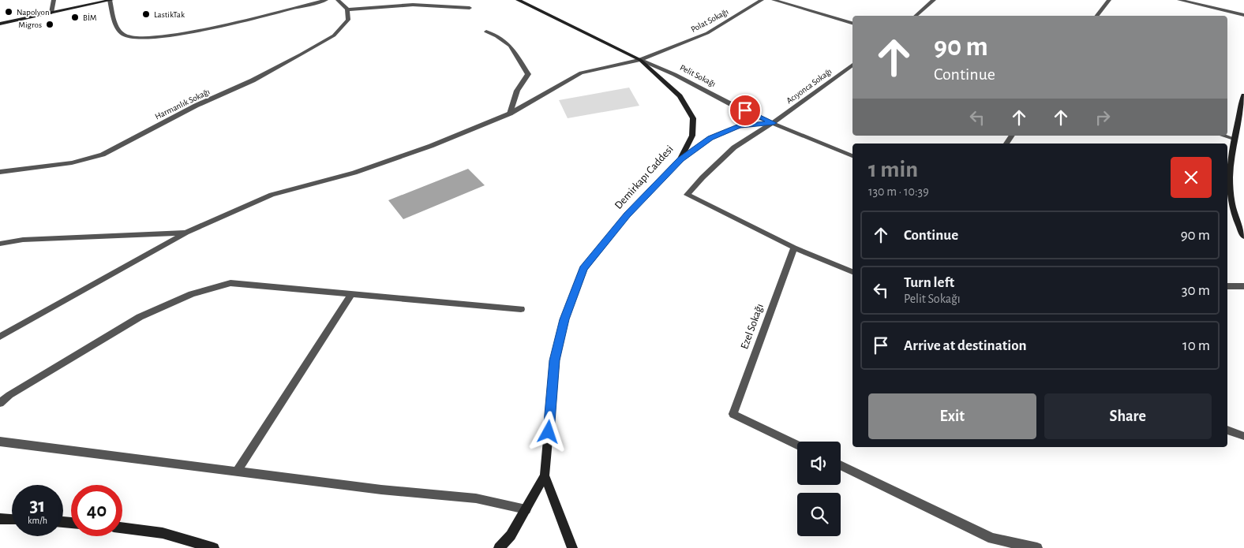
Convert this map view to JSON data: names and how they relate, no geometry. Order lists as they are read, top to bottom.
{
  "streets": {
    "street": [
      "Polat Sokağı",
      "Pelit Sokağı",
      "Acıyonca Sokağı",
      "Harmanlık Sokağı",
      "Demirkapı Caddesi",
      "Ezel Sokağı"
    ]
  },
  "crossings": [
    ["Polat Sokağı", "Pelit Sokağı"],
    ["Polat Sokağı", "Demirkapı Caddesi"],
    ["Pelit Sokağı", "Acıyonca Sokağı"],
    ["Pelit Sokağı", "Demirkapı Caddesi"],
    ["Acıyonca Sokağı", "Ezel Sokağı"]
  ],
  "places": [
    "Napolyon",
    "LastikTak",
    "BİM",
    "Migros"
  ],
  "page": {
    "turn": ["90 m", "Continue"],
    "heading": ["1 min", "130 m · 10:39"],
    "list": [
      {
        "name": "Continue",
        "value": "90 m"
      },
      {
        "name": "Turn left",
        "note": "Pelit Sokağı",
        "value": "30 m"
      },
      {
        "name": "Arrive at destination",
        "value": "10 m"
      }
    ],
    "buttons": ["Exit", "Share"],
    "speed": "31 km/h",
    "limit": "40"
  }
}
